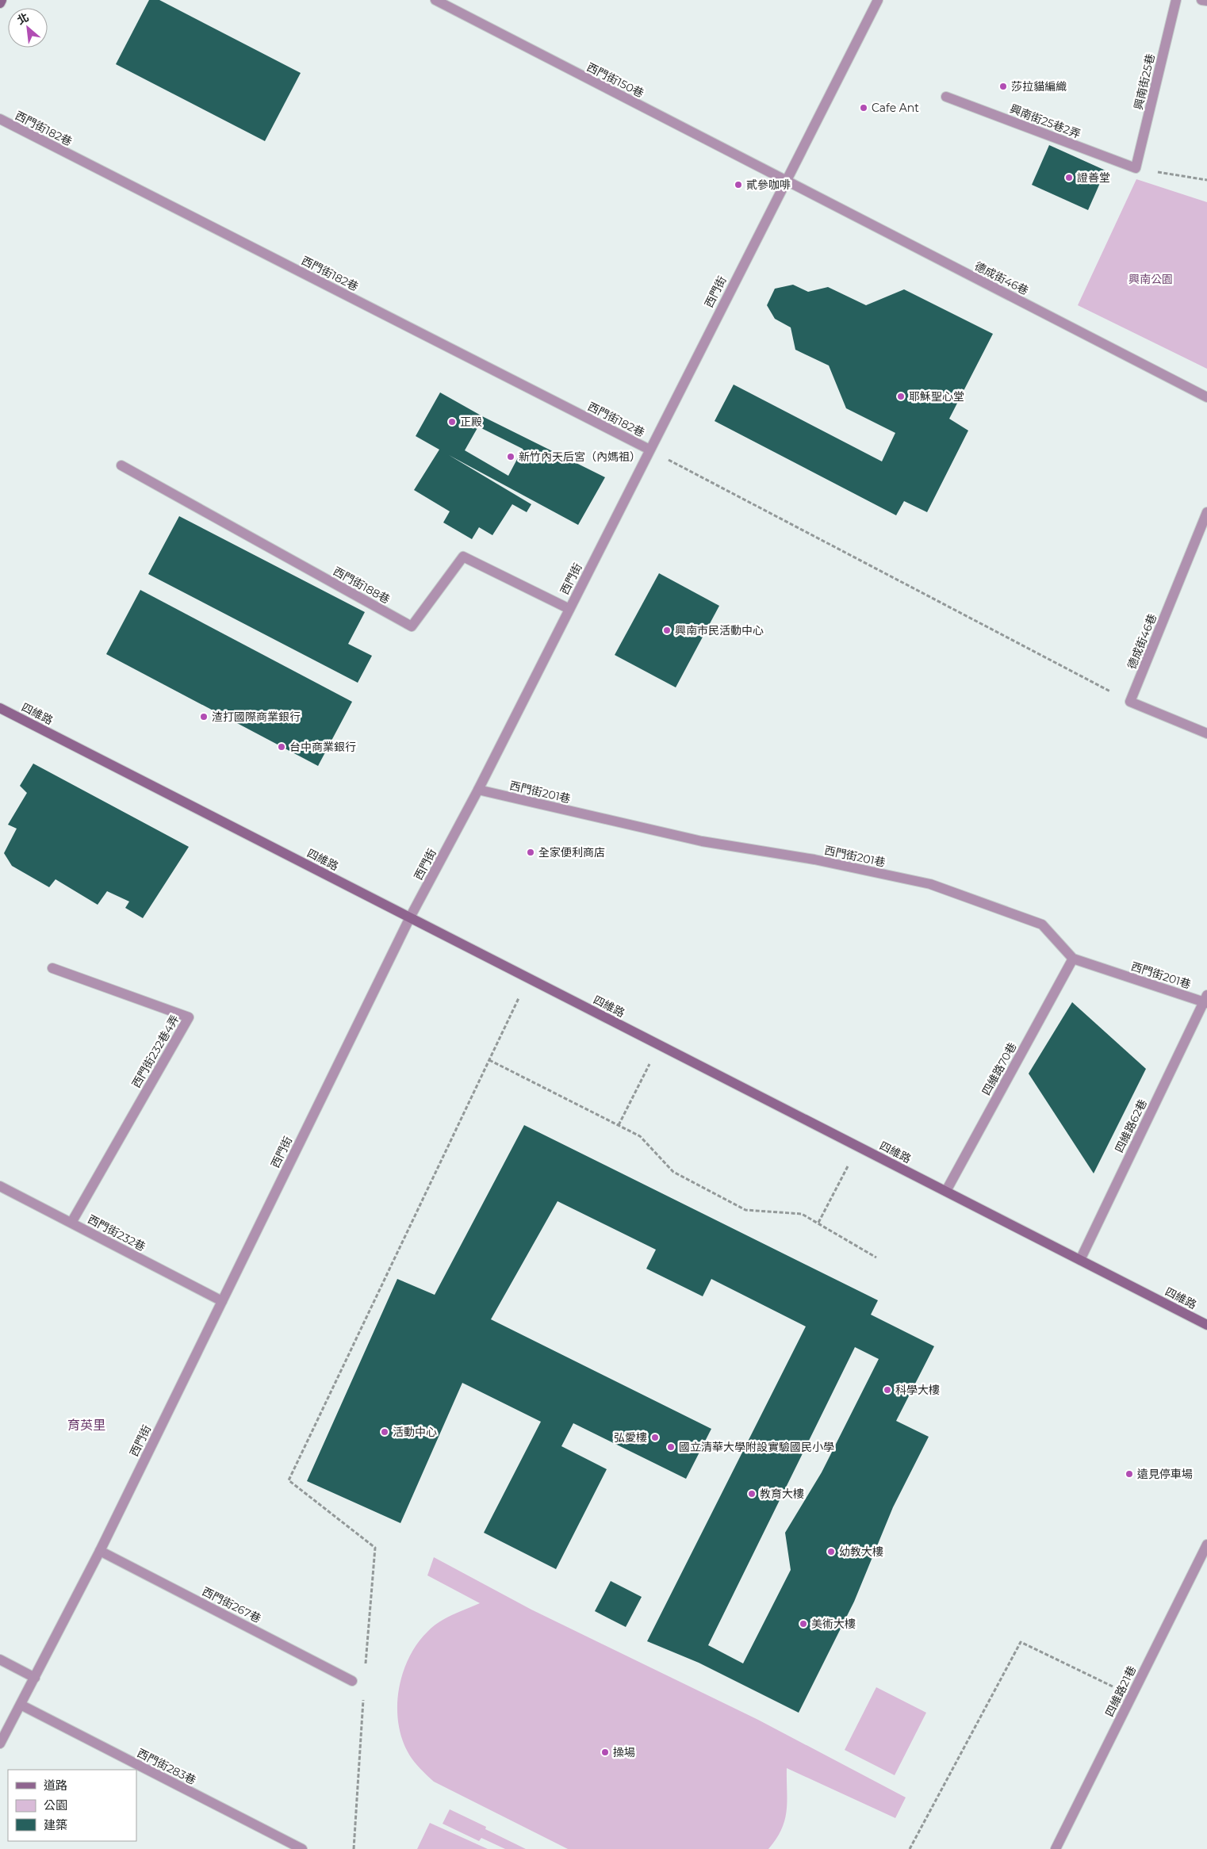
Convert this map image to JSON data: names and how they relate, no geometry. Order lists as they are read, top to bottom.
{
  "streets": {
    "street": [
      "西門街150巷",
      "興南街25巷",
      "興南街25巷2弄",
      "西門街182巷",
      "德成街46巷",
      "西門街",
      "西門街188巷",
      "四維路",
      "西門街201巷",
      "西門街232巷4弄",
      "四維路70巷",
      "四維路62巷",
      "西門街232巷",
      "西門街267巷",
      "四維路21巷",
      "西門街283巷"
    ]
  },
  "crossings": [
    ["西門街150巷", "德成街46巷"],
    ["西門街150巷", "西門街"],
    ["興南街25巷", "興南街25巷2弄"],
    ["西門街182巷", "西門街"],
    ["德成街46巷", "西門街"],
    ["西門街", "西門街188巷"],
    ["西門街", "四維路"],
    ["西門街", "西門街201巷"],
    ["西門街", "西門街232巷"],
    ["西門街", "西門街267巷"],
    ["西門街", "西門街283巷"],
    ["四維路", "四維路70巷"],
    ["四維路", "四維路62巷"],
    ["西門街201巷", "四維路70巷"],
    ["西門街201巷", "四維路62巷"],
    ["西門街232巷4弄", "西門街232巷"]
  ],
  "districts": ["育英里"],
  "parks": ["興南公園"],
  "places": [
    "莎拉貓編織",
    "Cafe Ant",
    "證善堂",
    "貳參咖啡",
    "耶穌聖心堂",
    "正殿",
    "新竹內天后宮（內媽祖）",
    "興南市民活動中心",
    "渣打國際商業銀行",
    "台中商業銀行",
    "全家便利商店",
    "科學大樓",
    "活動中心",
    "弘愛樓",
    "國立清華大學附設實驗國民小學",
    "遠見停車場",
    "教育大樓",
    "幼教大樓",
    "美術大樓",
    "操場"
  ],
  "legend": ["道路", "公園", "建築"],
  "north": "top left"
}
